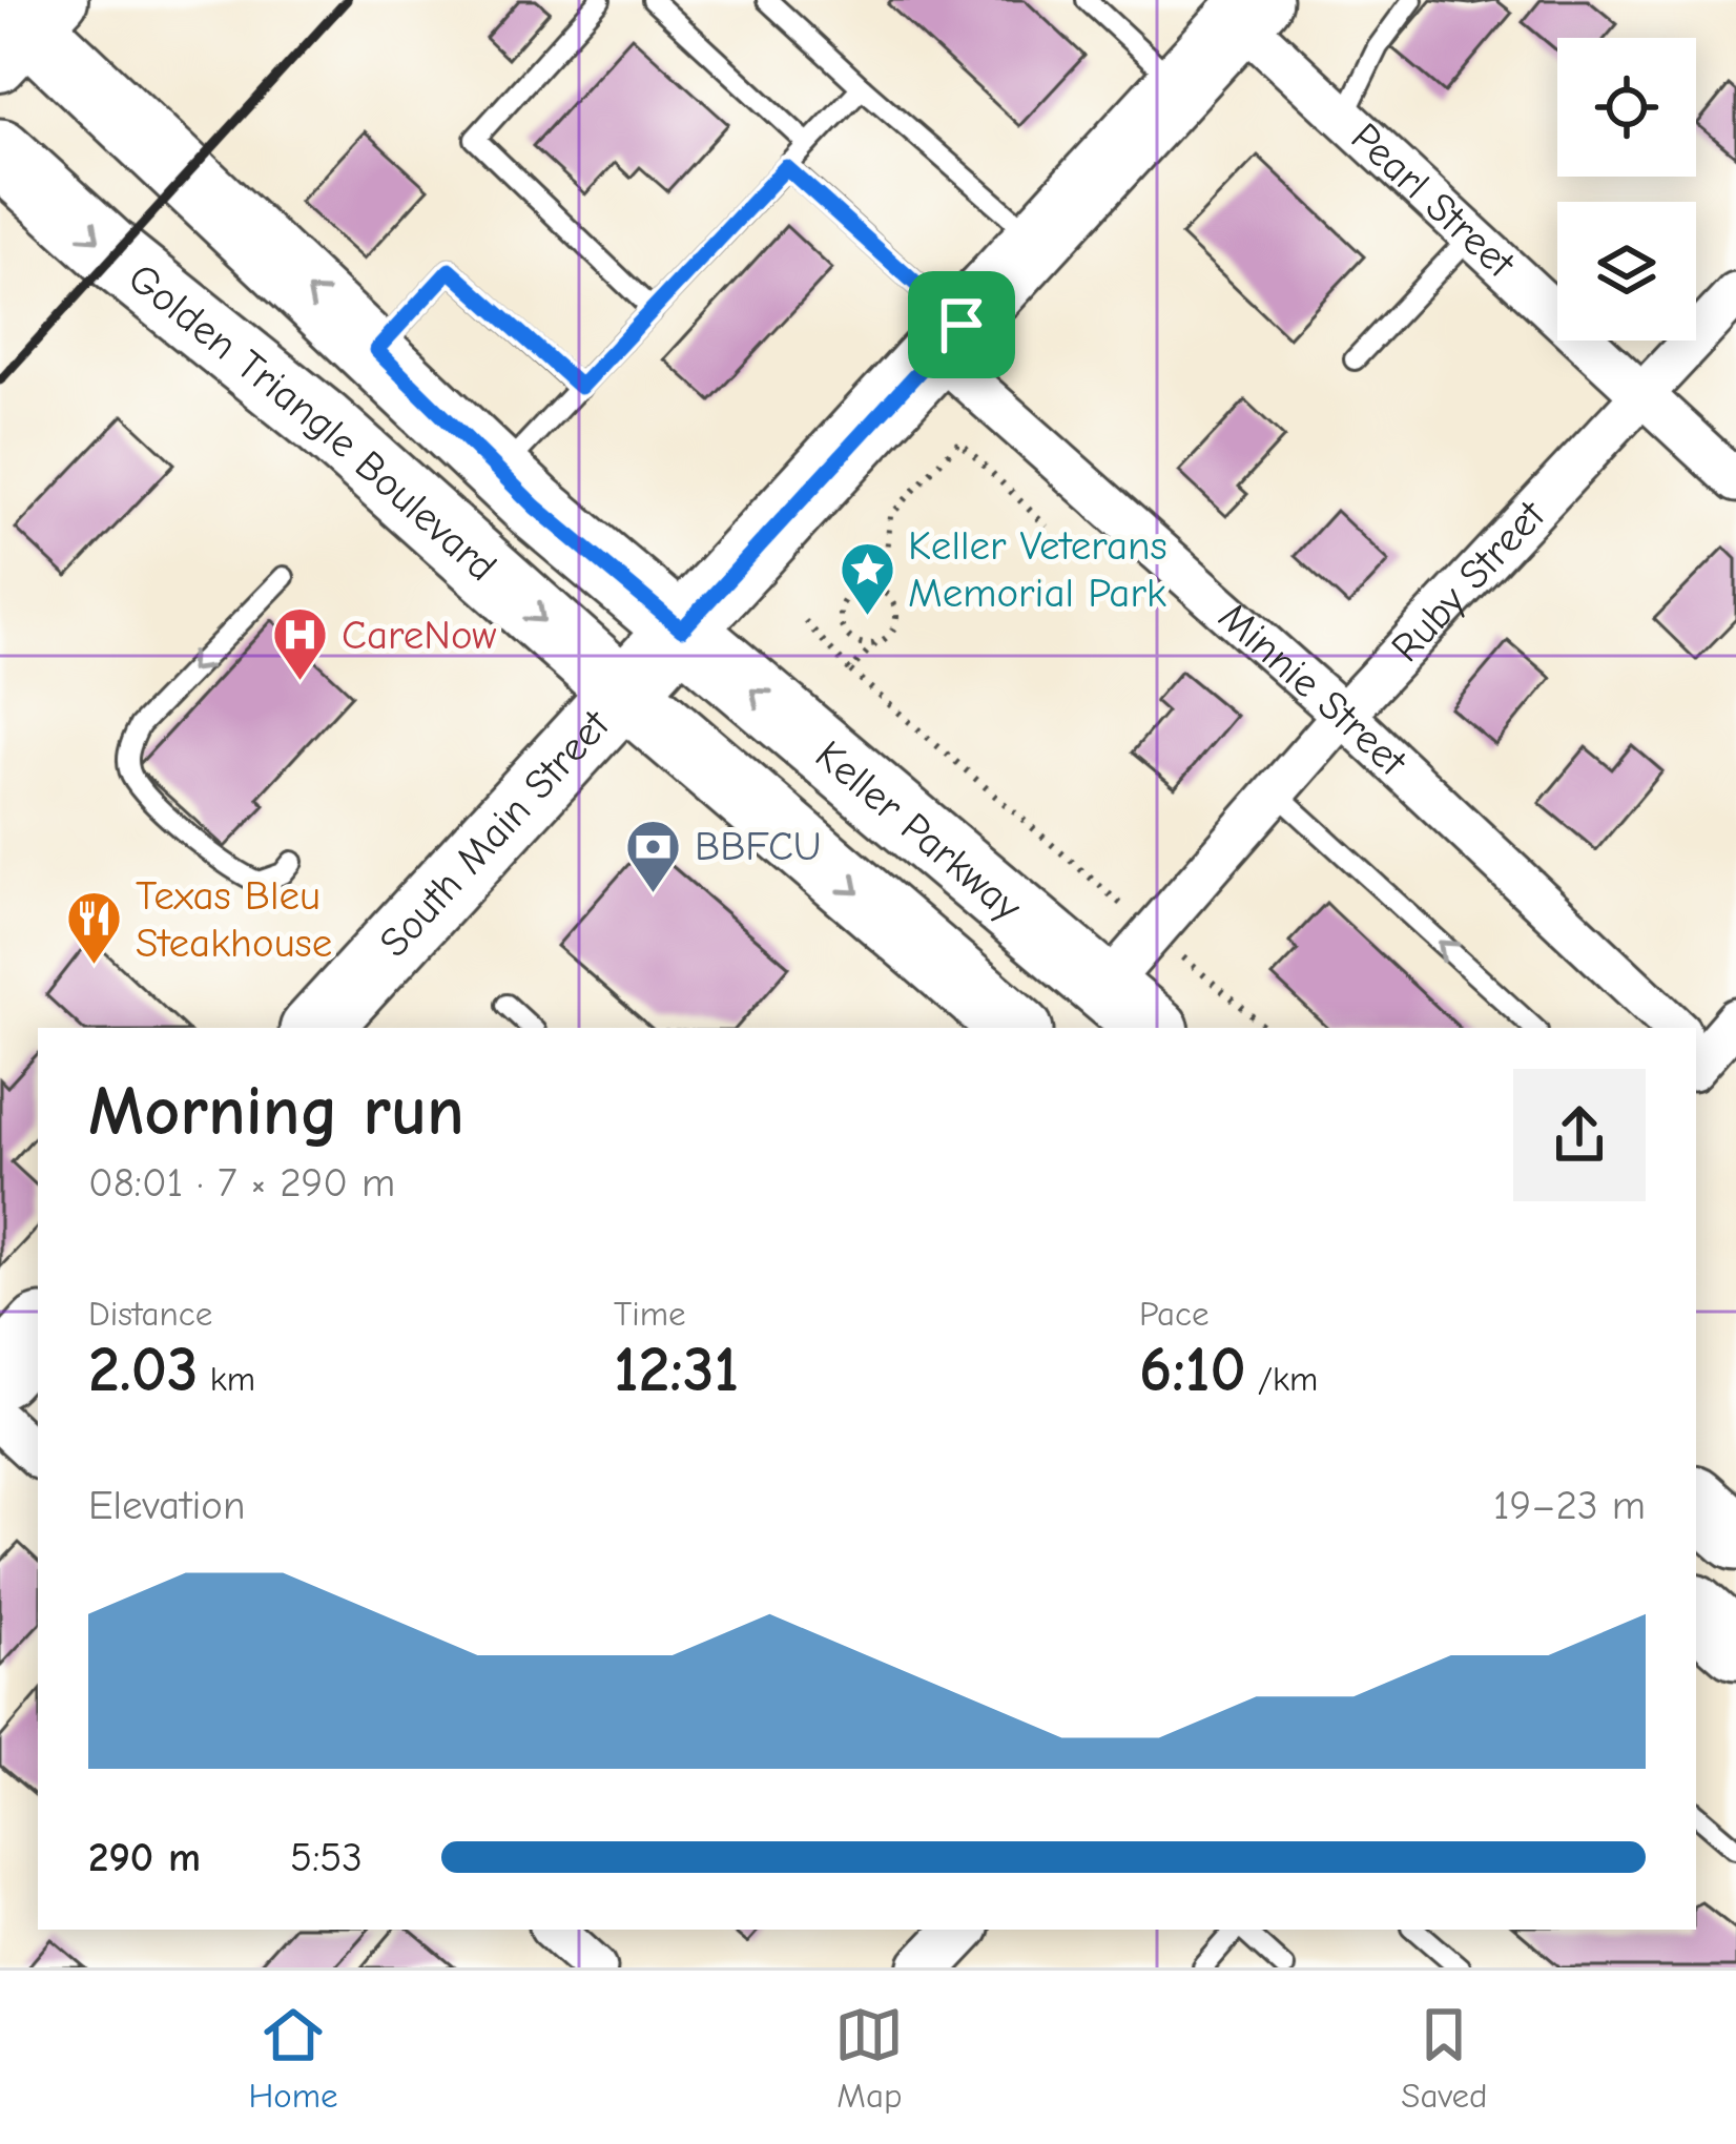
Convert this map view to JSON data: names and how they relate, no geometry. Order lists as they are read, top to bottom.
{
  "streets": {
    "main road": ["Golden Triangle Boulevard", "Keller Parkway", "South Main Street"],
    "street": ["Pearl Street", "Ruby Street", "Minnie Street"]
  },
  "crossings": [
    ["Pearl Street", "Ruby Street"],
    ["Pearl Street", "South Main Street"],
    ["Golden Triangle Boulevard", "Keller Parkway"],
    ["Golden Triangle Boulevard", "South Main Street"],
    ["Ruby Street", "Minnie Street"],
    ["Ruby Street", "Keller Parkway"],
    ["Minnie Street", "South Main Street"],
    ["Keller Parkway", "South Main Street"]
  ],
  "places": {
    "place": ["Keller Veterans Memorial Park"],
    "hospital": ["CareNow"],
    "bank": ["BBFCU"],
    "restaurant": ["Texas Bleu Steakhouse"]
  },
  "page": {
    "heading": ["Morning run", "08:01 · 7 × 290 m"],
    "stats": [
      ["Distance", "2.03 km"],
      ["Time", "12:31"],
      ["Pace", "6:10 /km"]
    ],
    "chart": ["Elevation", "19–23 m"],
    "list": [
      {
        "name": "290 m",
        "note": "5:53"
      }
    ],
    "tabs": ["Home", "Map", "Saved"]
  }
}
